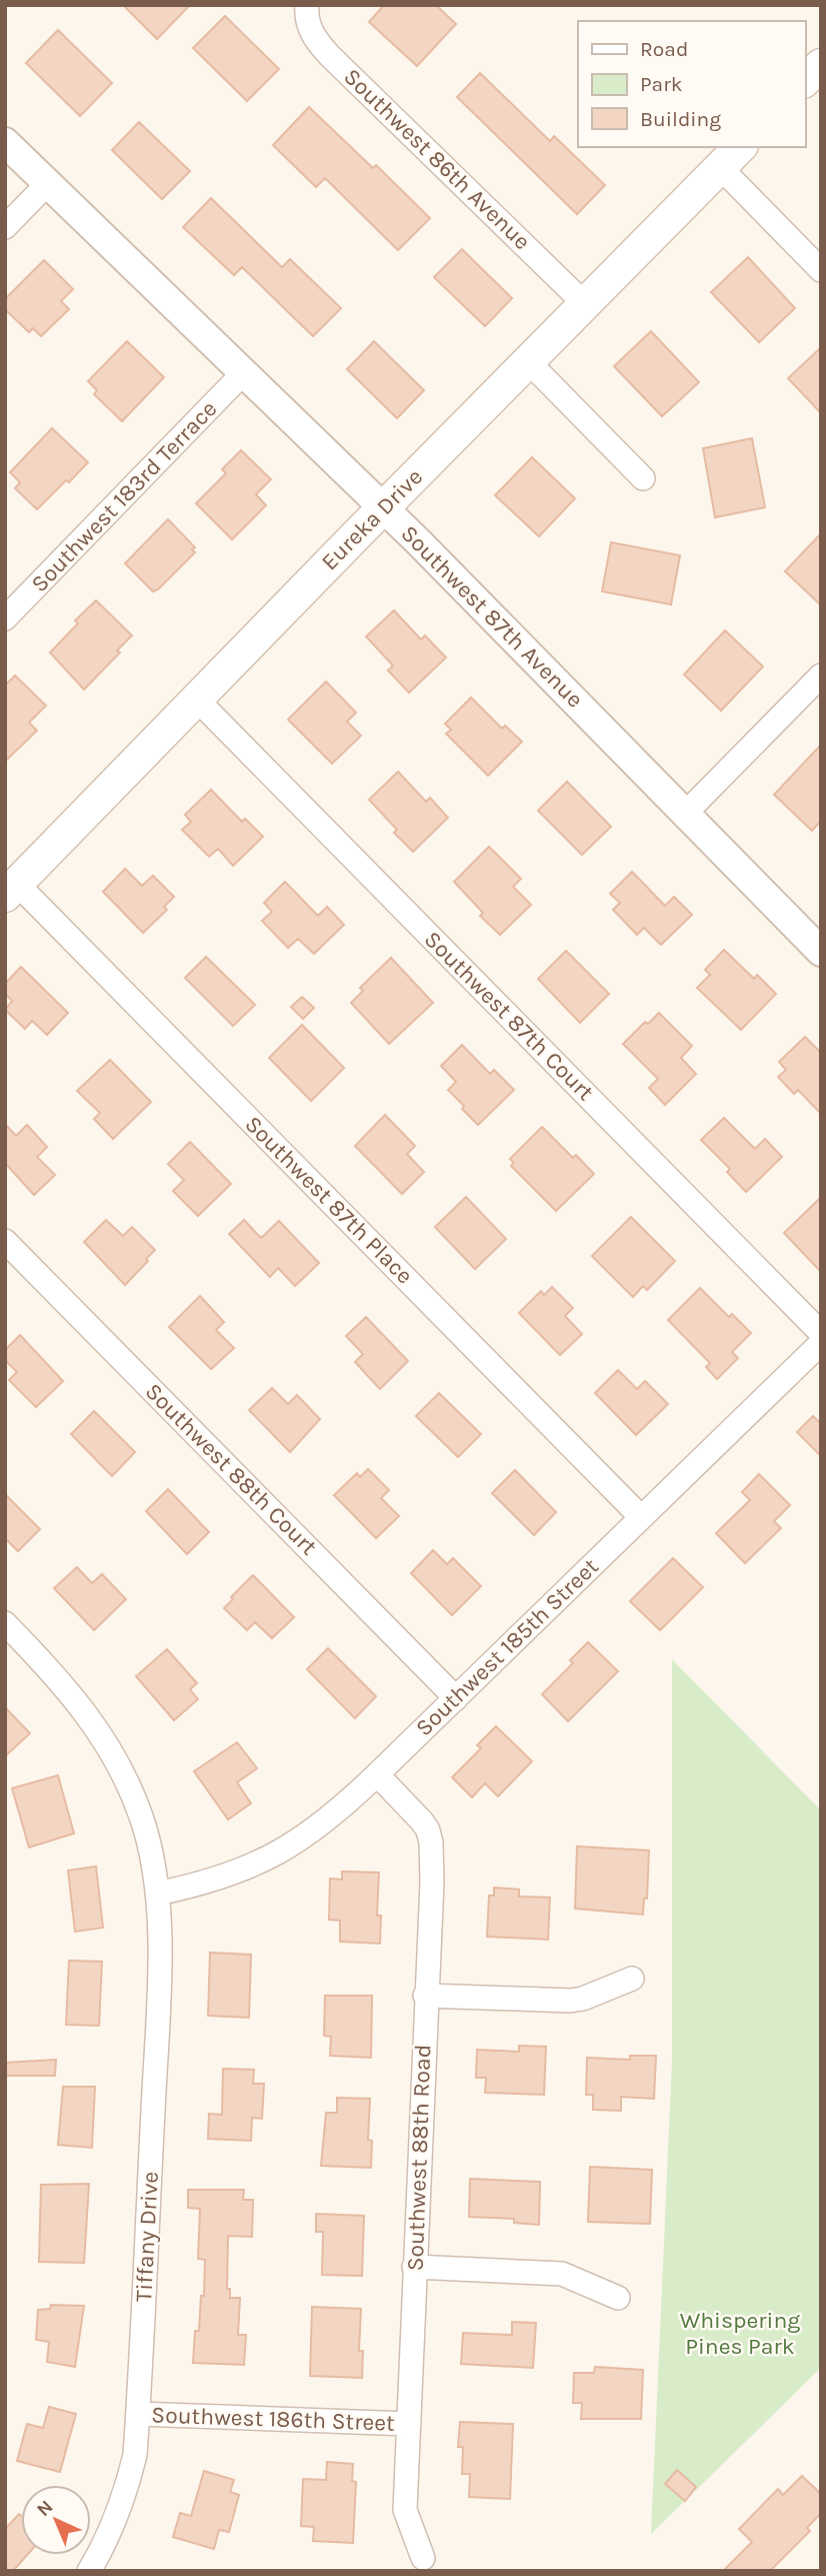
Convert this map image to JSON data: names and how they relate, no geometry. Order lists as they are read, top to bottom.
{
  "streets": {
    "main road": ["Eureka Drive"],
    "street": [
      "Southwest 86th Avenue",
      "Southwest 183rd Terrace",
      "Southwest 87th Avenue",
      "Southwest 87th Court",
      "Southwest 87th Place",
      "Southwest 88th Court",
      "Southwest 185th Street",
      "Southwest 88th Road",
      "Tiffany Drive",
      "Southwest 186th Street"
    ]
  },
  "crossings": [
    ["Southwest 86th Avenue", "Eureka Drive"],
    ["Southwest 183rd Terrace", "Southwest 87th Avenue"],
    ["Eureka Drive", "Southwest 87th Avenue"],
    ["Eureka Drive", "Southwest 87th Court"],
    ["Eureka Drive", "Southwest 87th Place"],
    ["Southwest 87th Place", "Southwest 185th Street"],
    ["Southwest 88th Court", "Southwest 185th Street"],
    ["Southwest 185th Street", "Southwest 88th Road"],
    ["Southwest 185th Street", "Tiffany Drive"],
    ["Southwest 88th Road", "Southwest 186th Street"],
    ["Tiffany Drive", "Southwest 186th Street"]
  ],
  "parks": ["Whispering Pines Park"],
  "legend": ["Road", "Park", "Building"],
  "north": "top left"
}
